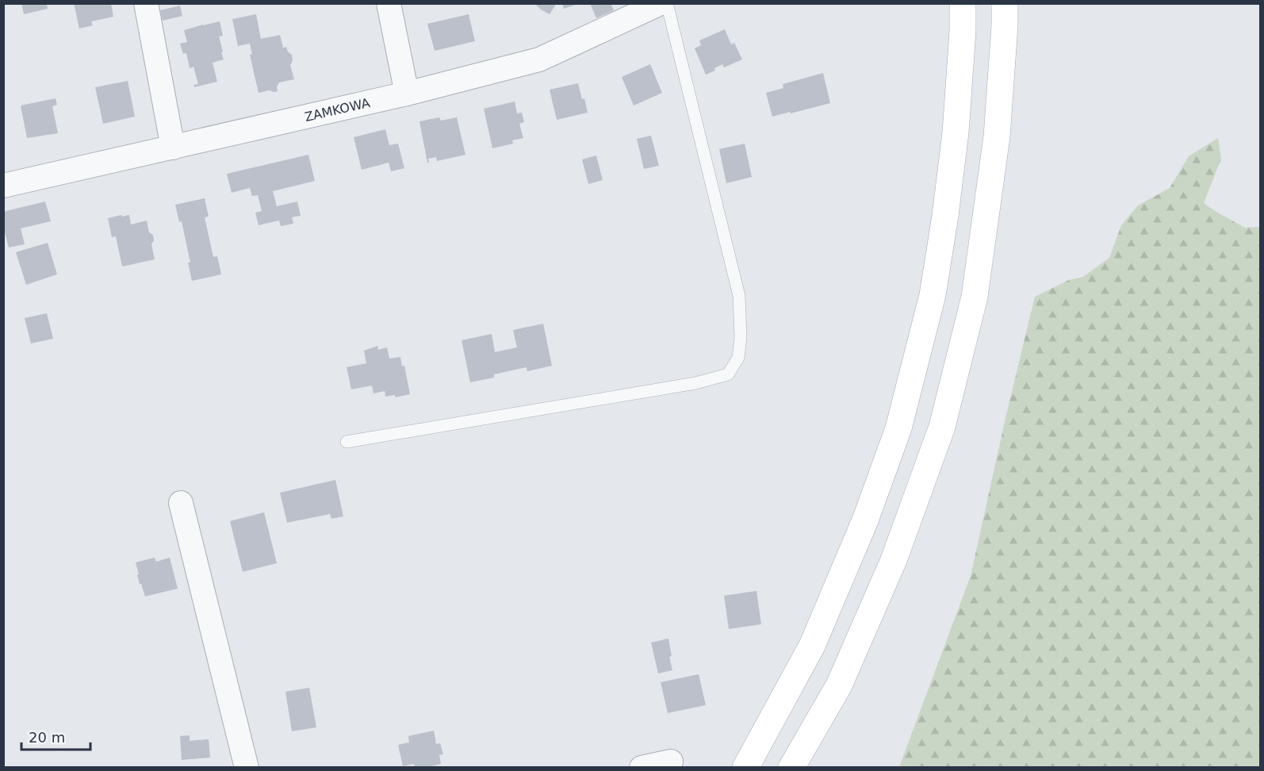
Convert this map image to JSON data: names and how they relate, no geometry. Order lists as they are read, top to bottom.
{
  "streets": {
    "street": ["ZAMKOWA"]
  },
  "scale_bar": "20 m"
}
